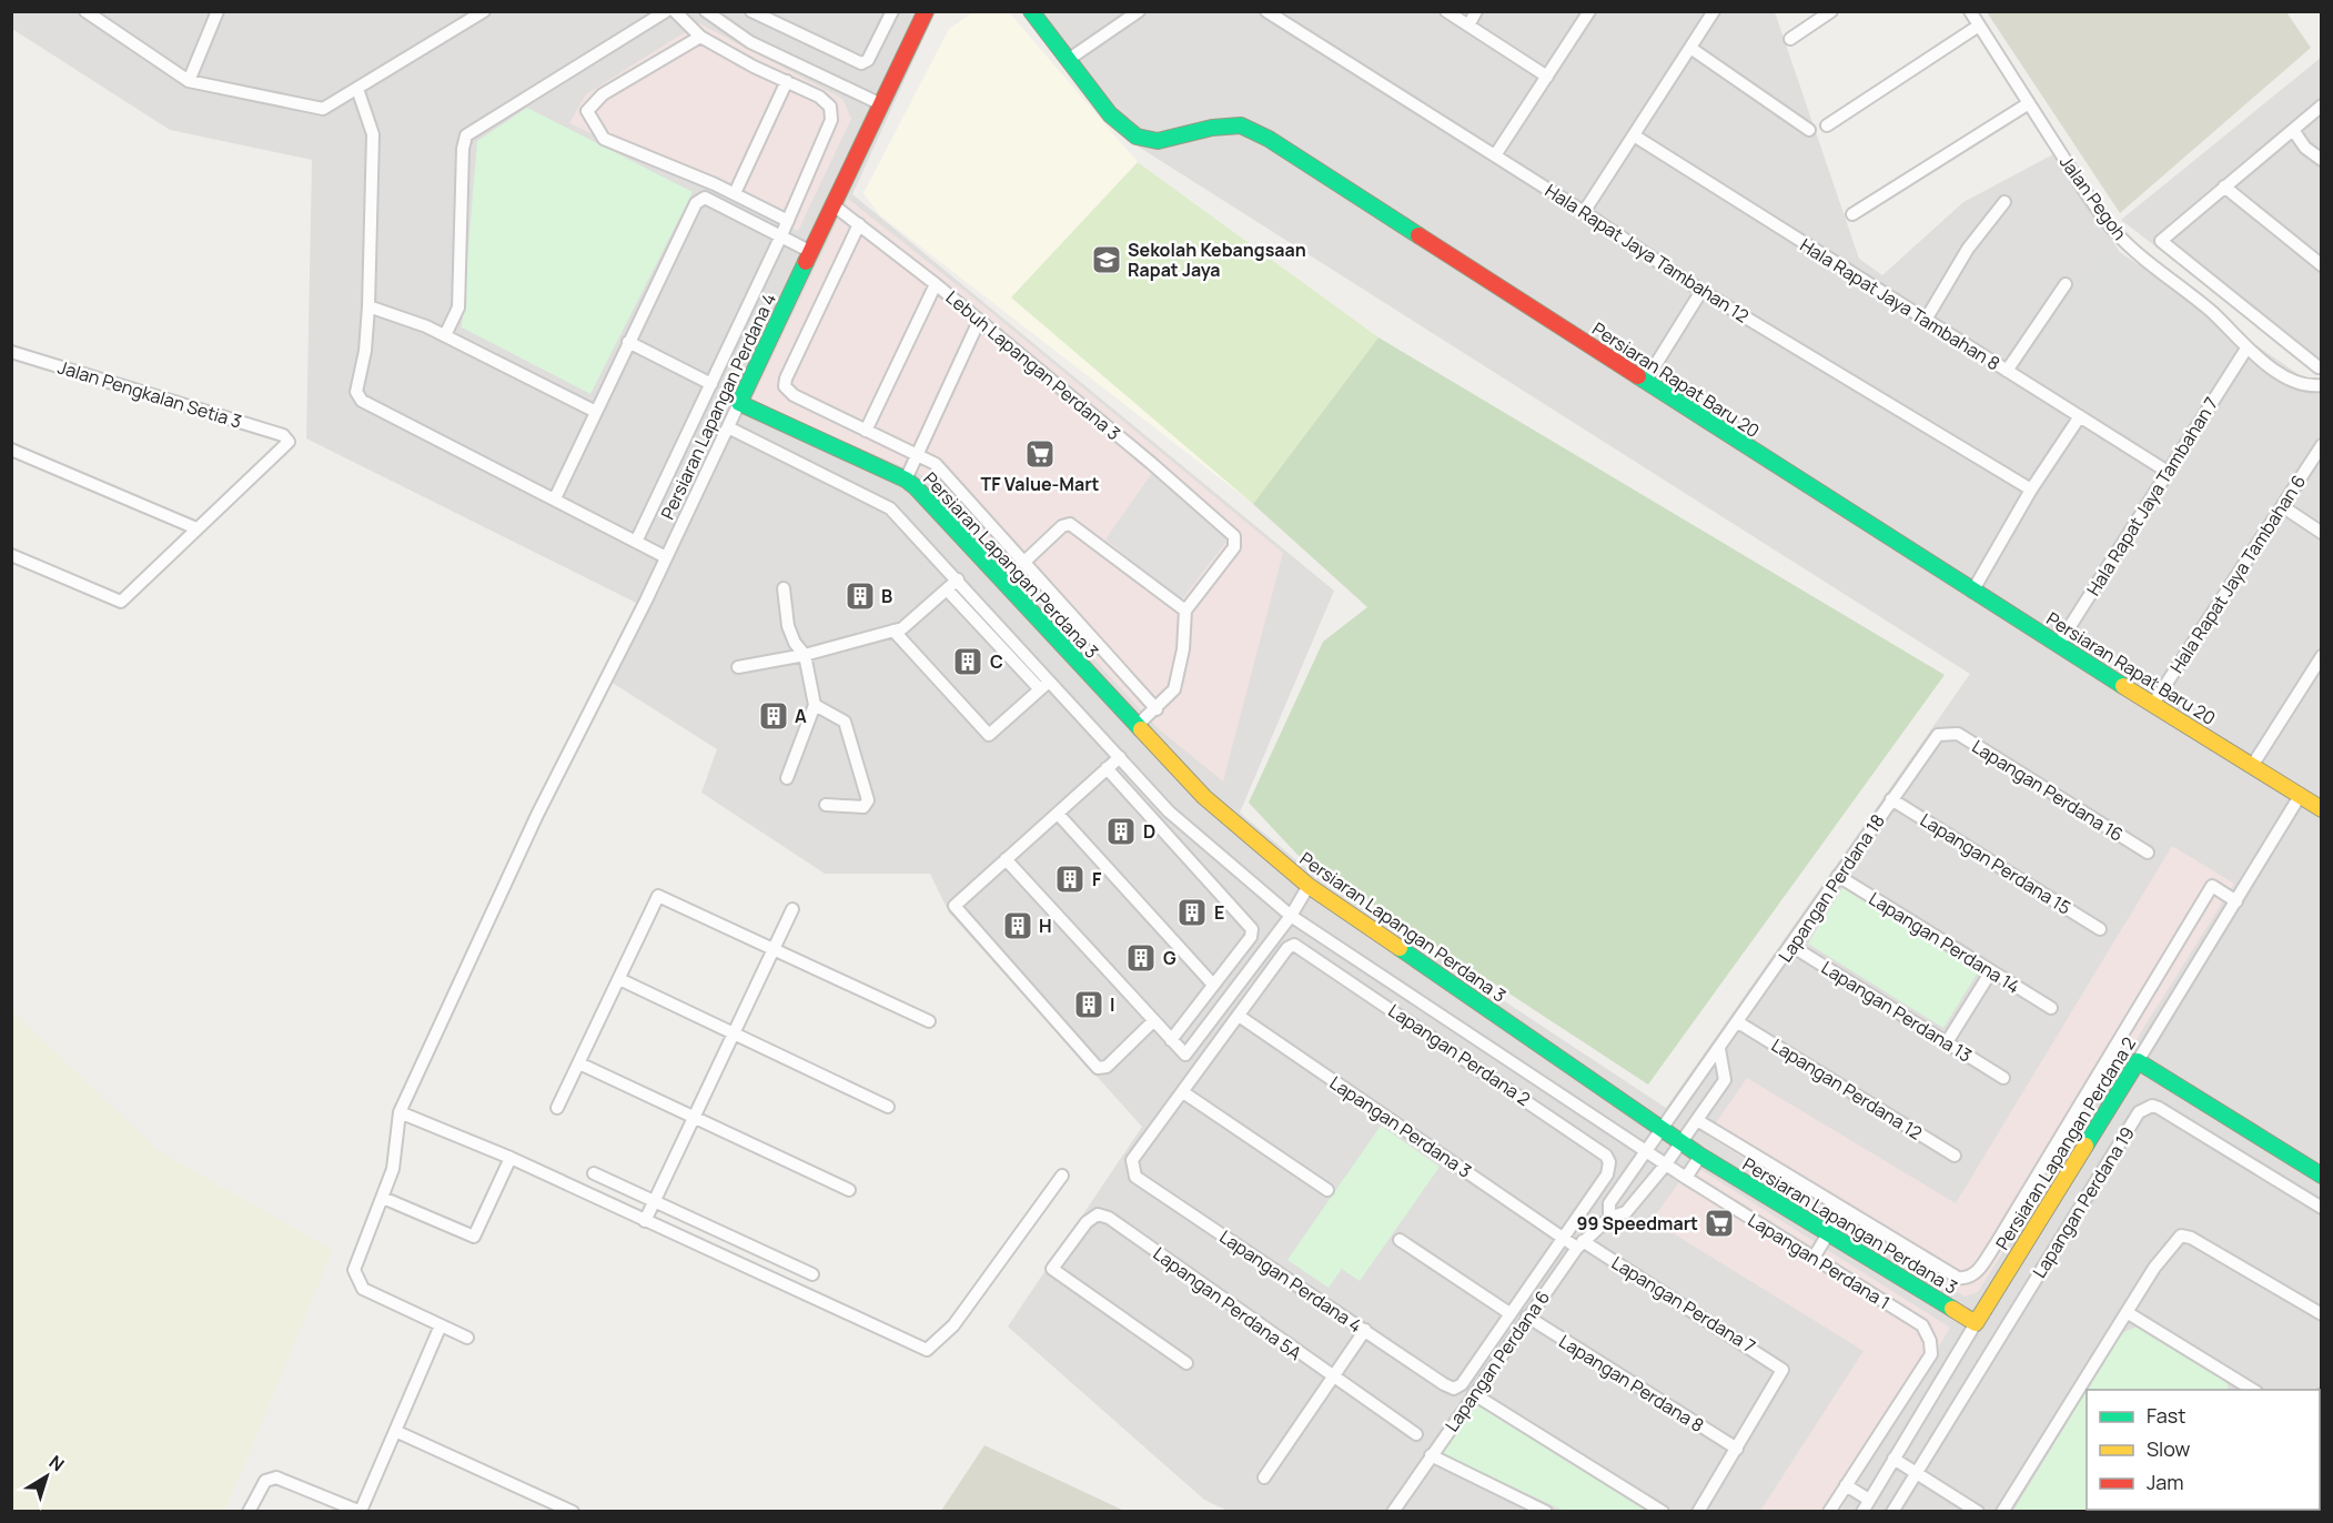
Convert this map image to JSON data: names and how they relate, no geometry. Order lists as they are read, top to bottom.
{
  "streets": {
    "street": [
      "Jalan Pegoh",
      "Hala Rapat Jaya Tambahan 12",
      "Hala Rapat Jaya Tambahan 8",
      "Lebuh Lapangan Perdana 3",
      "Persiaran Rapat Baru 20",
      "Jalan Pengkalan Setia 3",
      "Persiaran Lapangan Perdana 4",
      "Hala Rapat Jaya Tambahan 7",
      "Persiaran Lapangan Perdana 3",
      "Hala Rapat Jaya Tambahan 6",
      "Lapangan Perdana 16",
      "Lapangan Perdana 15",
      "Lapangan Perdana 18",
      "Lapangan Perdana 14",
      "Lapangan Perdana 13",
      "Lapangan Perdana 2",
      "Lapangan Perdana 12",
      "Lapangan Perdana 3",
      "Persiaran Lapangan Perdana 2",
      "Lapangan Perdana 19",
      "Lapangan Perdana 1",
      "Lapangan Perdana 4",
      "Lapangan Perdana 5A",
      "Lapangan Perdana 7",
      "Lapangan Perdana 6",
      "Lapangan Perdana 8"
    ]
  },
  "crossings": [
    ["Jalan Pegoh", "Hala Rapat Jaya Tambahan 7"],
    ["Hala Rapat Jaya Tambahan 8", "Hala Rapat Jaya Tambahan 7"],
    ["Lebuh Lapangan Perdana 3", "Persiaran Lapangan Perdana 4"],
    ["Persiaran Rapat Baru 20", "Hala Rapat Jaya Tambahan 7"],
    ["Persiaran Rapat Baru 20", "Hala Rapat Jaya Tambahan 6"],
    ["Persiaran Rapat Baru 20", "Persiaran Lapangan Perdana 2"],
    ["Persiaran Lapangan Perdana 4", "Persiaran Lapangan Perdana 3"],
    ["Persiaran Lapangan Perdana 3", "Lapangan Perdana 18"],
    ["Persiaran Lapangan Perdana 3", "Persiaran Lapangan Perdana 2"],
    ["Persiaran Lapangan Perdana 3", "Lapangan Perdana 6"],
    ["Lapangan Perdana 16", "Lapangan Perdana 18"],
    ["Lapangan Perdana 15", "Lapangan Perdana 18"],
    ["Lapangan Perdana 18", "Lapangan Perdana 14"],
    ["Lapangan Perdana 18", "Lapangan Perdana 13"],
    ["Lapangan Perdana 18", "Lapangan Perdana 12"],
    ["Lapangan Perdana 18", "Lapangan Perdana 1"],
    ["Lapangan Perdana 18", "Lapangan Perdana 6"],
    ["Lapangan Perdana 2", "Lapangan Perdana 3"],
    ["Lapangan Perdana 3", "Lapangan Perdana 7"],
    ["Lapangan Perdana 3", "Lapangan Perdana 6"],
    ["Lapangan Perdana 1", "Lapangan Perdana 6"],
    ["Lapangan Perdana 7", "Lapangan Perdana 6"],
    ["Lapangan Perdana 7", "Lapangan Perdana 8"],
    ["Lapangan Perdana 6", "Lapangan Perdana 8"]
  ],
  "places": {
    "school or university": ["Sekolah Kebangsaan Rapat Jaya"],
    "supermarket": ["TF Value-Mart", "99 Speedmart"],
    "building": [
      "B",
      "C",
      "A",
      "D",
      "F",
      "E",
      "H",
      "G",
      "I"
    ]
  },
  "legend": ["Fast", "Slow", "Jam"],
  "north": "top right"
}
